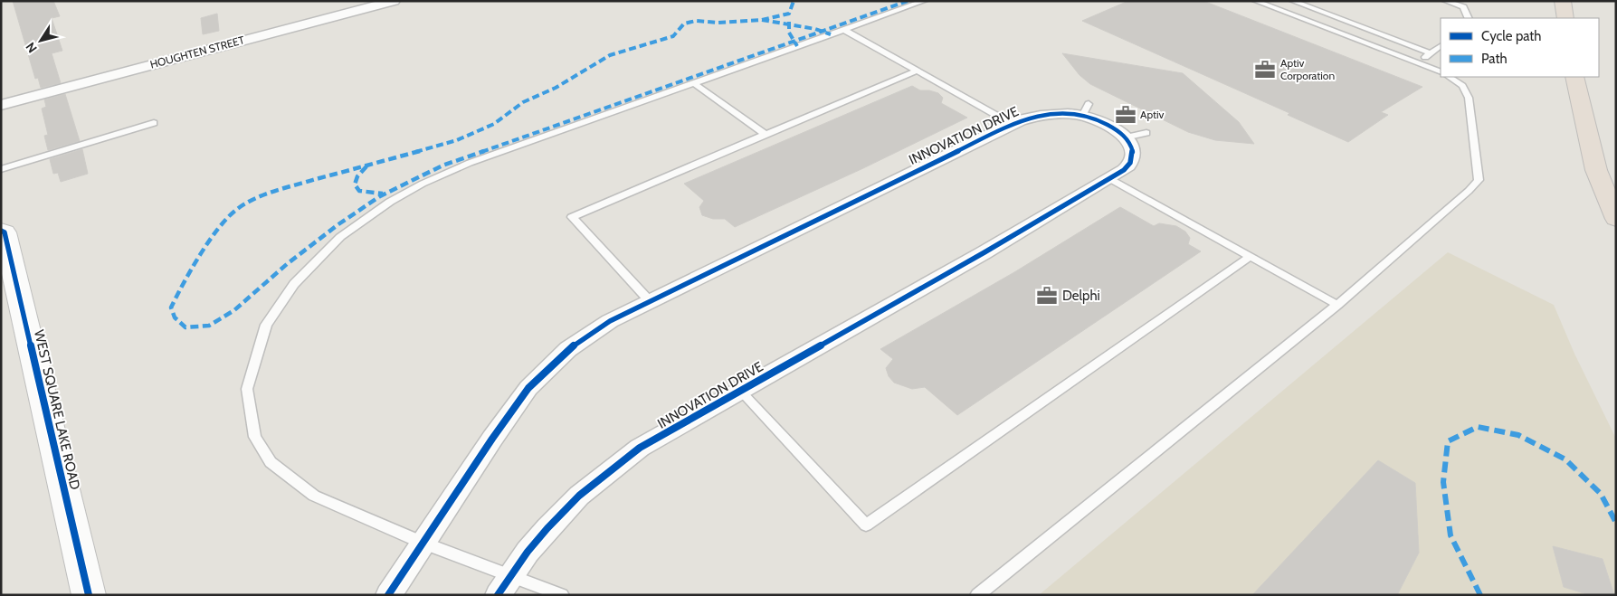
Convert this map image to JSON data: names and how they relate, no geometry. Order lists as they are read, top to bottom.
{
  "streets": {
    "main road": ["WEST SQUARE LAKE ROAD"],
    "street": ["HOUGHTEN STREET", "INNOVATION DRIVE"]
  },
  "places": {
    "office": ["Aptiv Corporation", "Aptiv", "Delphi"]
  },
  "legend": ["Cycle path", "Path"],
  "north": "bottom left"
}
